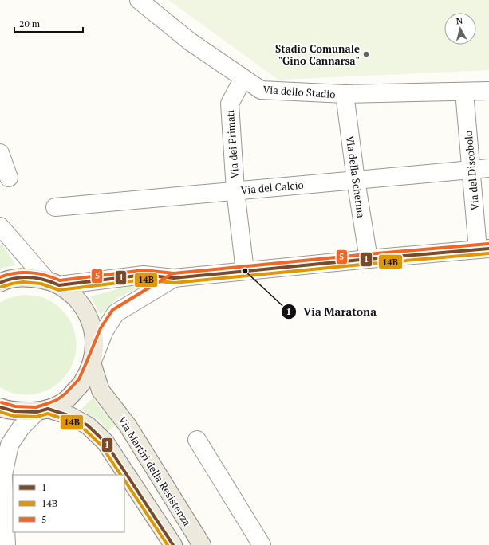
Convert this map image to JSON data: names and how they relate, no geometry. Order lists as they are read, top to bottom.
{
  "streets": {
    "main road": ["Via Martiri della Resistenza"],
    "street": [
      "Via dello Stadio",
      "Via dei Primati",
      "Via del Discobolo",
      "Via della Scherma",
      "Via del Calcio"
    ]
  },
  "crossings": [
    ["Via dello Stadio", "Via dei Primati"],
    ["Via dello Stadio", "Via del Discobolo"],
    ["Via dello Stadio", "Via della Scherma"],
    ["Via dei Primati", "Via del Calcio"],
    ["Via del Discobolo", "Via del Calcio"],
    ["Via della Scherma", "Via del Calcio"]
  ],
  "places": ["Stadio Comunale \"Gino Cannarsa\"", "Via Maratona"],
  "lines": ["transit line 5", "transit line 1", "transit line 14B"],
  "legend": ["1", "14B", "5"],
  "scale_bar": "20 m",
  "north": "top"
}
